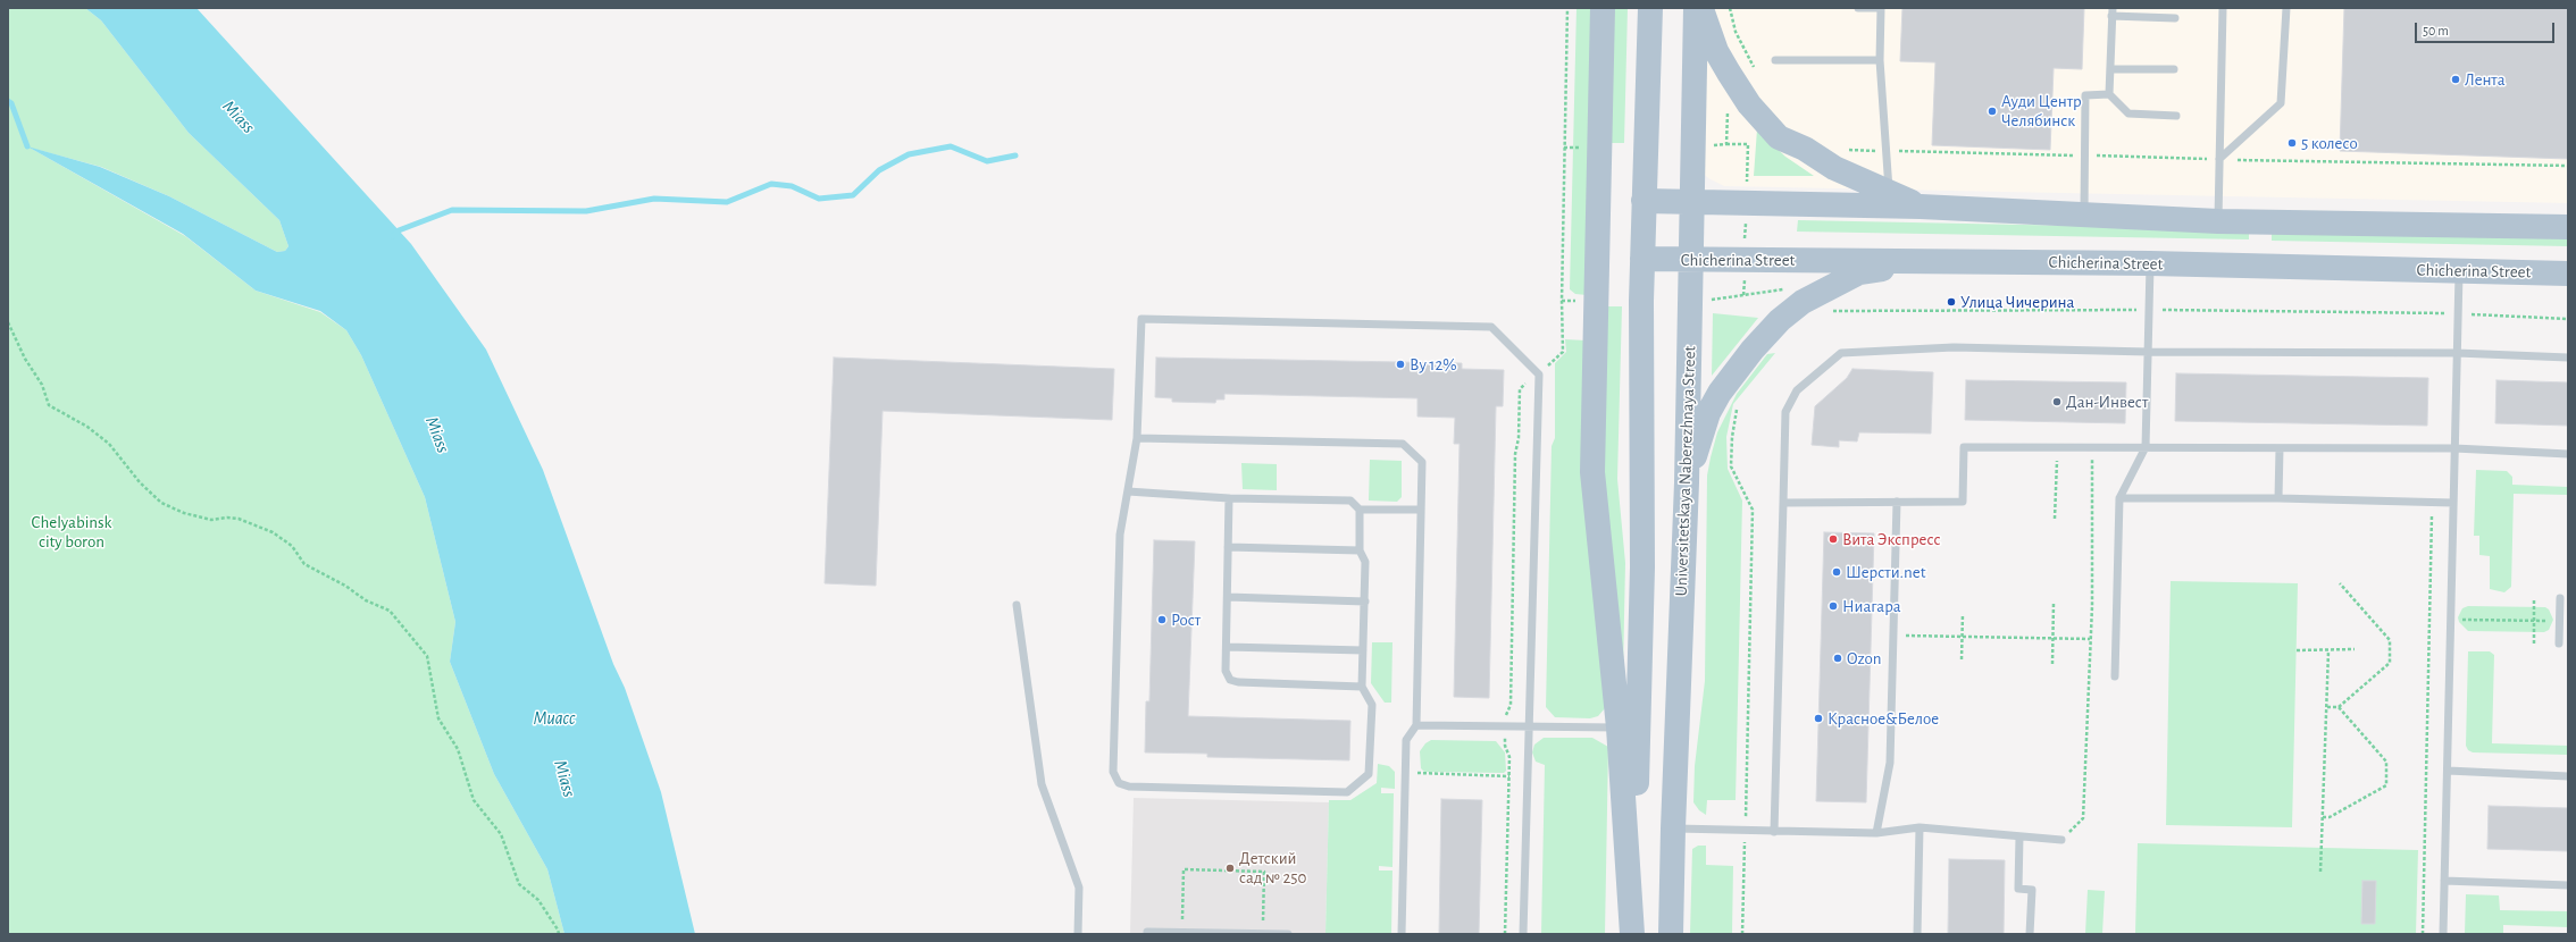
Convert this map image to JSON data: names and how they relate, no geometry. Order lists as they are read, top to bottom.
{
  "streets": {
    "main road": ["Chicherina Street", "Universitetskaya Naberezhnaya Street"]
  },
  "crossings": [
    ["Chicherina Street", "Universitetskaya Naberezhnaya Street"]
  ],
  "water": ["Miass", "Миасс"],
  "parks": ["Chelyabinsk city boron"],
  "places": [
    "Лента",
    "Ауди Центр Челябинск",
    "5 колесо",
    "Улица Чичерина",
    "Ву 12%",
    "Дан-Инвест",
    "Вита Экспресс",
    "Шерсти.net",
    "Ниагара",
    "Рост",
    "Ozon",
    "Красное&Белое",
    "Детский сад № 250"
  ],
  "scale_bar": "50 m"
}
